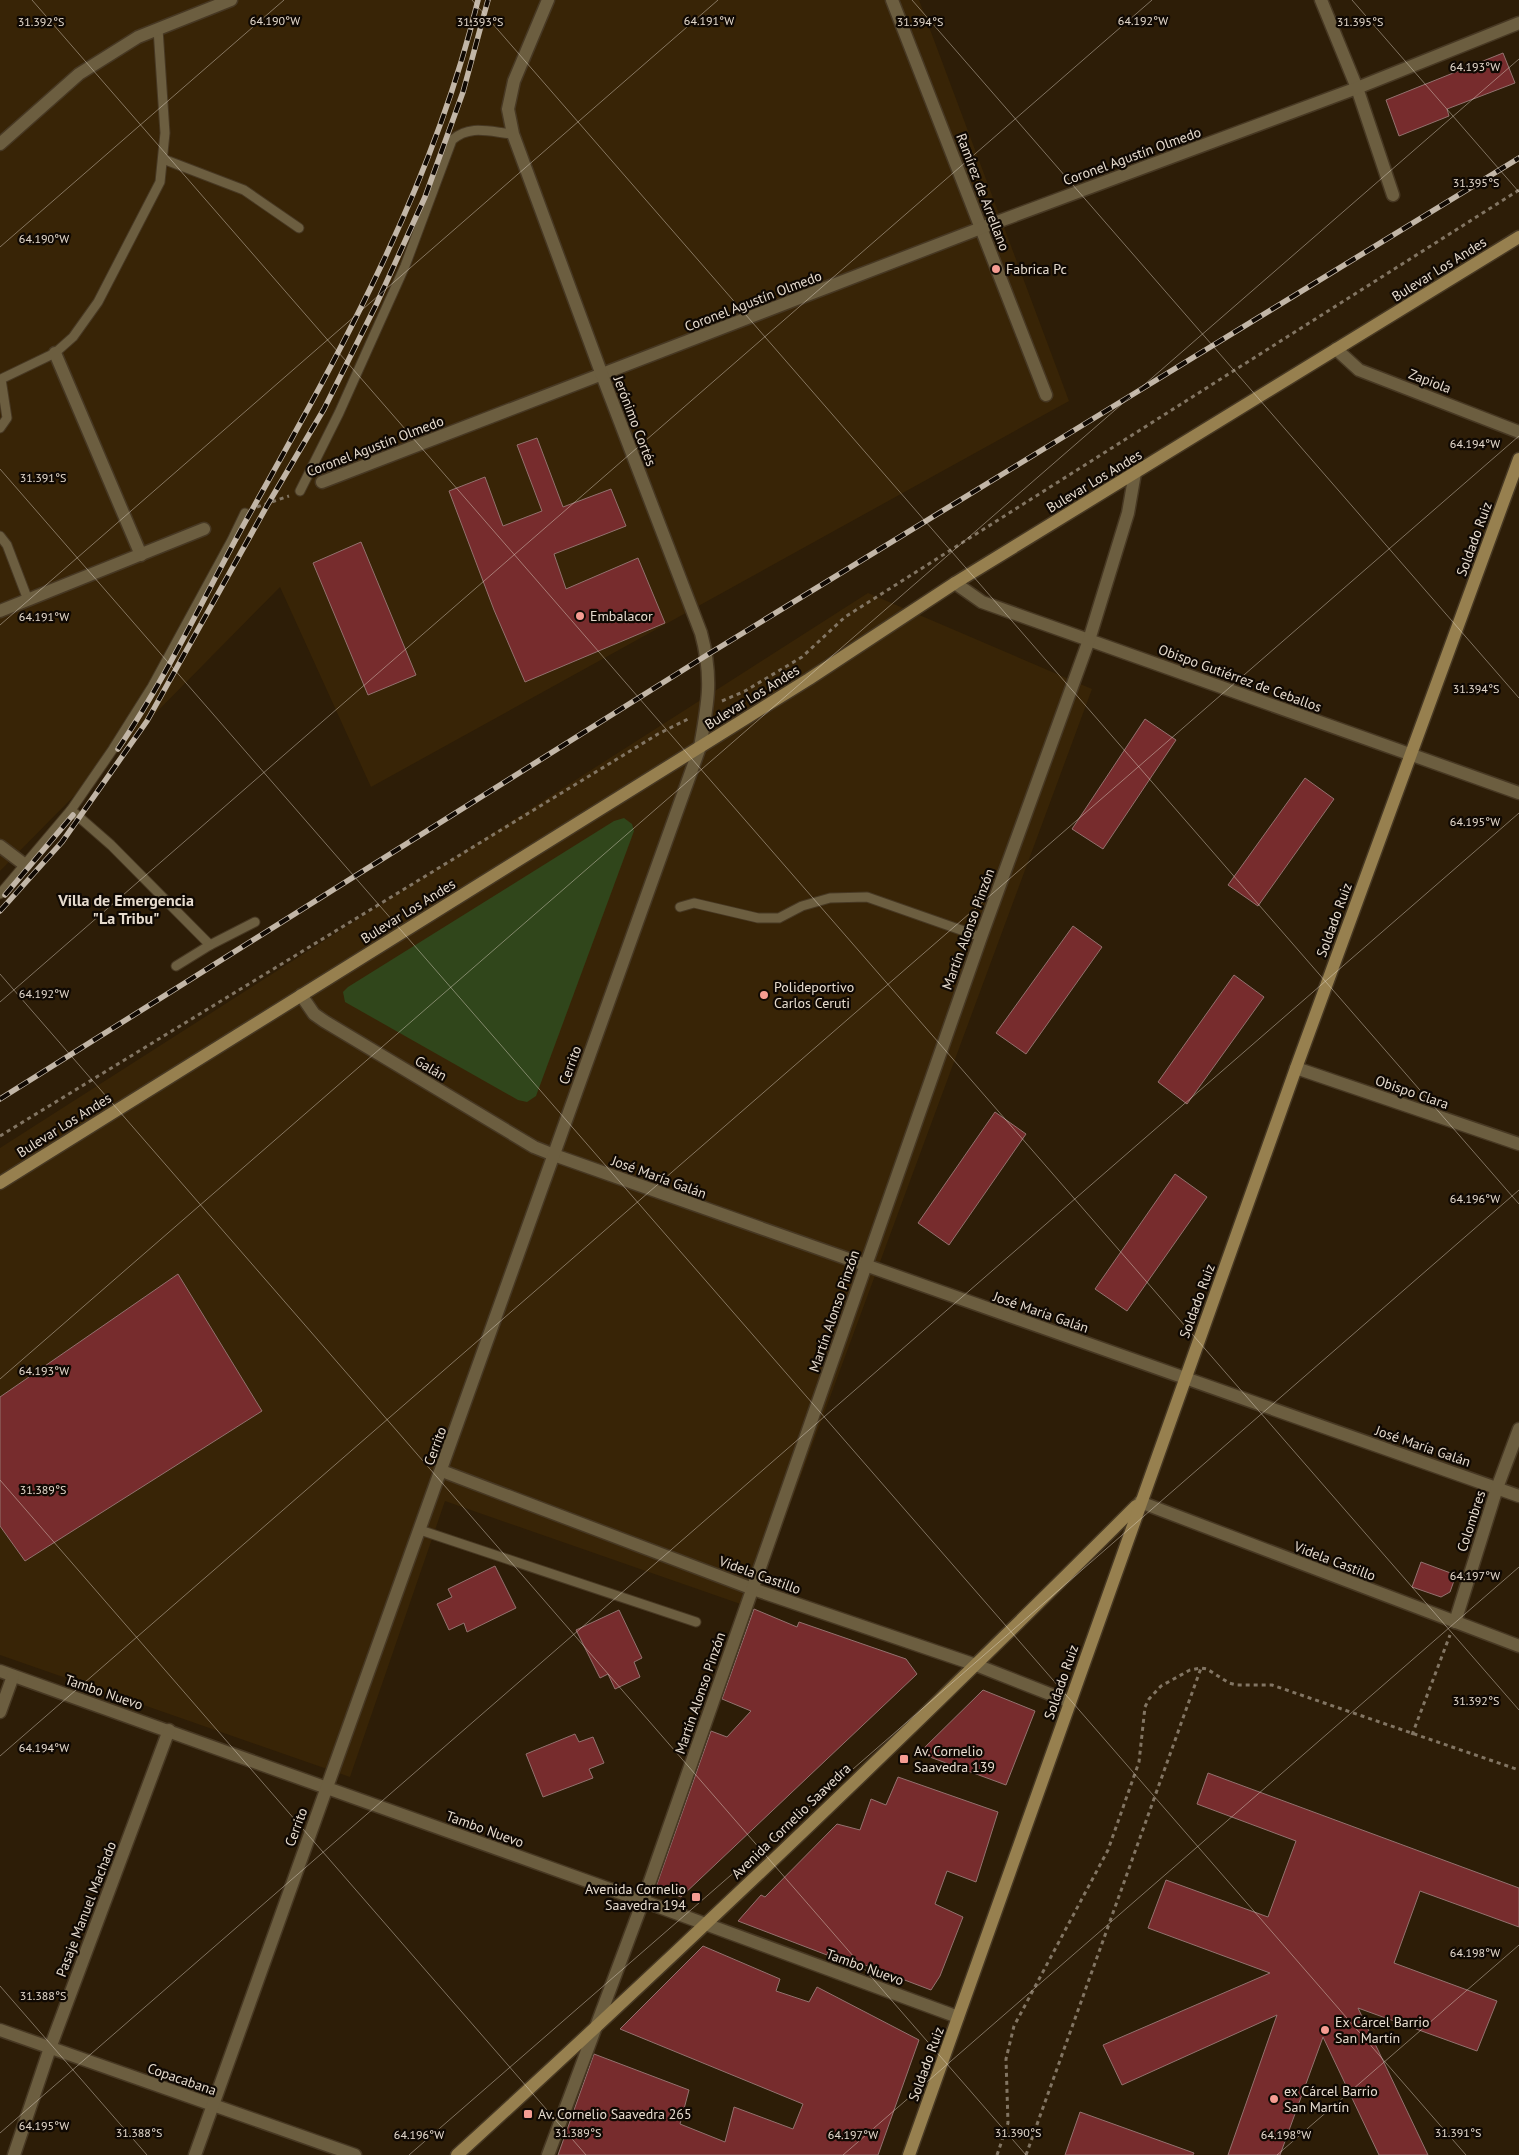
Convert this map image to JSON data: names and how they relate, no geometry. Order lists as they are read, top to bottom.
{
  "streets": {
    "main road": ["Bulevar Los Andes", "Soldado Ruiz", "Avenida Cornelio Saavedra"],
    "street": [
      "Coronel Agustín Olmedo",
      "Ramírez de Arrellano",
      "Zapiola",
      "Jerónimo Cortés",
      "Obispo Gutiérrez de Ceballos",
      "Martín Alonso Pinzón",
      "Cerrito",
      "Galán",
      "Obispo Clara",
      "José María Galán",
      "Colombres",
      "Videla Castillo",
      "Tambo Nuevo",
      "Pasaje Manuel Machado",
      "Copacabana"
    ]
  },
  "crossings": [
    ["Coronel Agustín Olmedo", "Ramírez de Arrellano"],
    ["Coronel Agustín Olmedo", "Jerónimo Cortés"],
    ["Bulevar Los Andes", "Zapiola"],
    ["Bulevar Los Andes", "Jerónimo Cortés"],
    ["Bulevar Los Andes", "Obispo Gutiérrez de Ceballos"],
    ["Bulevar Los Andes", "Martín Alonso Pinzón"],
    ["Bulevar Los Andes", "Cerrito"],
    ["Bulevar Los Andes", "Galán"],
    ["Jerónimo Cortés", "Cerrito"],
    ["Soldado Ruiz", "Obispo Gutiérrez de Ceballos"],
    ["Soldado Ruiz", "Obispo Clara"],
    ["Soldado Ruiz", "José María Galán"],
    ["Soldado Ruiz", "Videla Castillo"],
    ["Soldado Ruiz", "Tambo Nuevo"],
    ["Soldado Ruiz", "Avenida Cornelio Saavedra"],
    ["Obispo Gutiérrez de Ceballos", "Martín Alonso Pinzón"],
    ["Martín Alonso Pinzón", "José María Galán"],
    ["Martín Alonso Pinzón", "Videla Castillo"],
    ["Martín Alonso Pinzón", "Tambo Nuevo"],
    ["Martín Alonso Pinzón", "Avenida Cornelio Saavedra"],
    ["Cerrito", "Galán"],
    ["Cerrito", "José María Galán"],
    ["Cerrito", "Videla Castillo"],
    ["Cerrito", "Tambo Nuevo"],
    ["Cerrito", "Copacabana"],
    ["Galán", "José María Galán"],
    ["José María Galán", "Colombres"],
    ["Colombres", "Videla Castillo"],
    ["Videla Castillo", "Avenida Cornelio Saavedra"],
    ["Tambo Nuevo", "Avenida Cornelio Saavedra"],
    ["Tambo Nuevo", "Pasaje Manuel Machado"],
    ["Pasaje Manuel Machado", "Copacabana"]
  ],
  "districts": ["Villa de Emergencia \"La Tribu\""],
  "places": {
    "other": [
      "Fabrica Pc",
      "Embalacor",
      "Polideportivo Carlos Ceruti",
      "Ex Cárcel Barrio San Martín",
      "ex Cárcel Barrio San Martín"
    ],
    "transit": ["Av. Cornelio Saavedra 139", "Avenida Cornelio Saavedra 194", "Av. Cornelio Saavedra 265"]
  },
  "coordinates": [
    "64.190°W",
    "64.191°W",
    "64.192°W",
    "31.392°S",
    "31.393°S",
    "31.394°S",
    "31.395°S",
    "64.193°W",
    "64.194°W",
    "31.391°S",
    "64.195°W",
    "64.196°W",
    "31.389°S",
    "64.197°W",
    "64.198°W",
    "31.388°S",
    "31.390°S"
  ]
}
